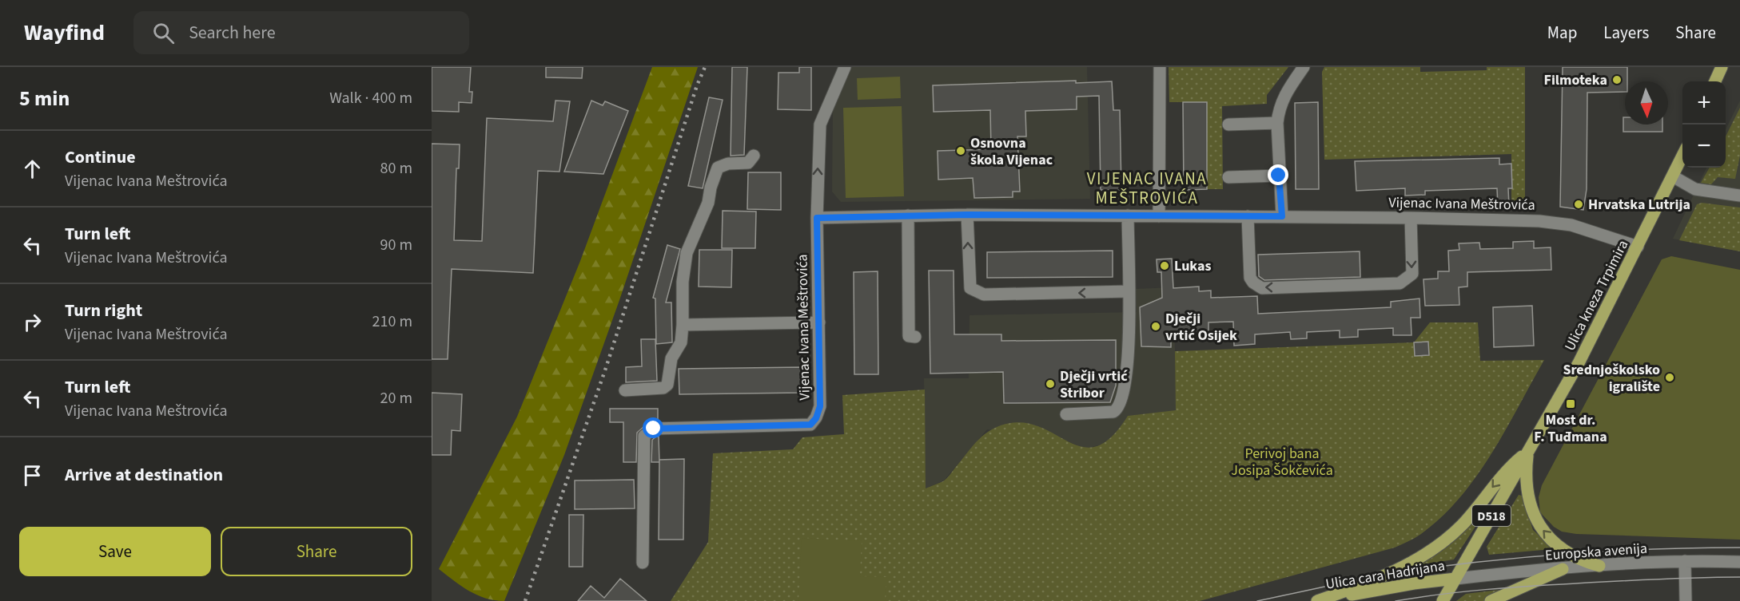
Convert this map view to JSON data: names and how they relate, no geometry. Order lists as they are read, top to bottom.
{
  "streets": {
    "main road": ["Ulica kneza Trpimira", "D518", "Ulica cara Hadrijana"],
    "street": ["Vijenac Ivana Meštrovića", "Europska avenija"]
  },
  "crossings": [
    ["Vijenac Ivana Meštrovića", "Ulica kneza Trpimira"],
    ["Ulica kneza Trpimira", "D518"],
    ["Ulica kneza Trpimira", "Europska avenija"],
    ["Ulica kneza Trpimira", "Ulica cara Hadrijana"],
    ["D518", "Europska avenija"],
    ["D518", "Ulica cara Hadrijana"],
    ["Europska avenija", "Ulica cara Hadrijana"]
  ],
  "districts": ["VIJENAC IVANA MEŠTROVIĆA"],
  "parks": ["Perivoj bana Josipa Šokčevića"],
  "places": {
    "other": [
      "Filmoteka",
      "Osnovna škola Vijenac",
      "Hrvatska Lutrija",
      "Lukas",
      "Dječji vrtić Osijek",
      "Srednjoškolsko igralište",
      "Dječji vrtić Stribor"
    ],
    "transit": ["Most dr. F. Tuđmana"]
  },
  "north": "bottom",
  "page": {
    "header": "Wayfind",
    "search": "Search here",
    "nav": ["Map", "Layers", "Share"],
    "heading": ["5 min", "Walk · 400 m"],
    "map_buttons": ["+", "−"],
    "list": [
      ["Continue", "Vijenac Ivana Meštrovića", "80 m"],
      ["Turn left", "Vijenac Ivana Meštrovića", "90 m"],
      ["Turn right", "Vijenac Ivana Meštrovića", "210 m"],
      ["Turn left", "Vijenac Ivana Meštrovića", "20 m"],
      "Arrive at destination"
    ],
    "buttons": ["Save", "Share"]
  }
}
